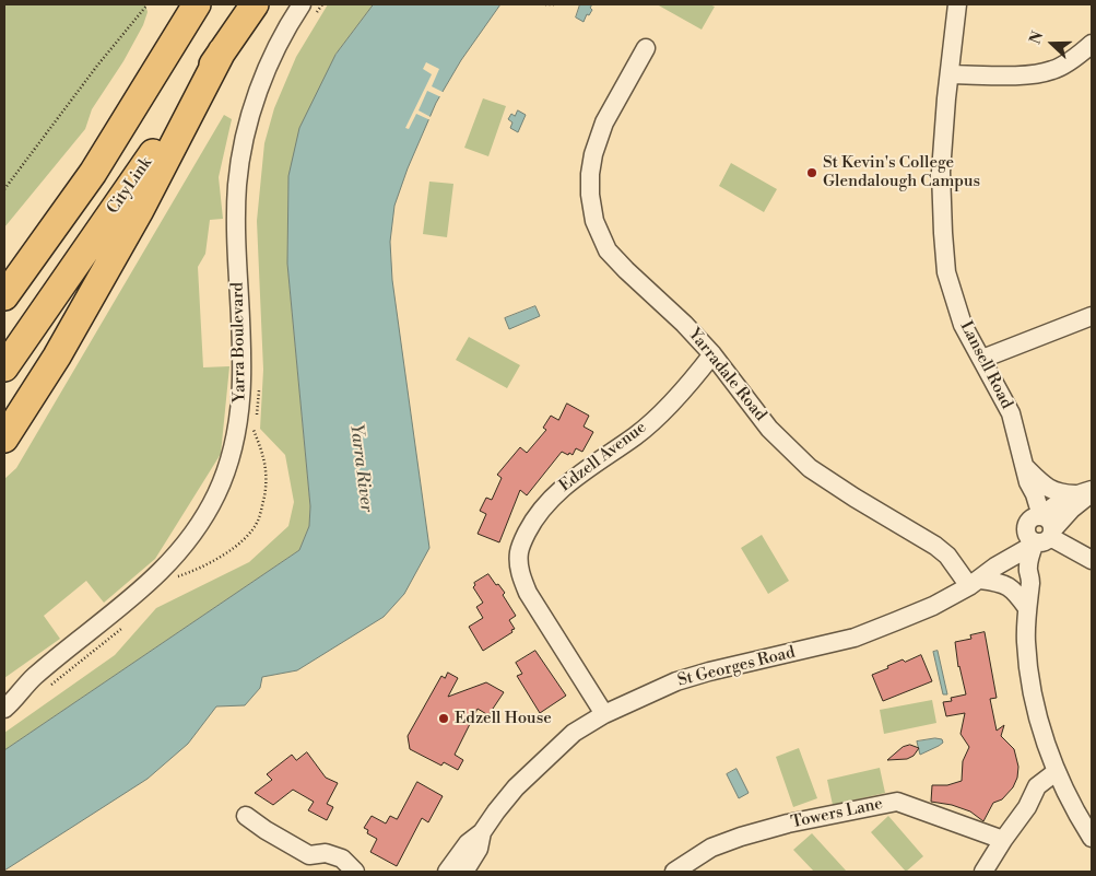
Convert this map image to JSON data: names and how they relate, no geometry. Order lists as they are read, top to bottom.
{
  "streets": {
    "highway": ["CityLink"],
    "street": [
      "Yarra Boulevard",
      "Lansell Road",
      "Yarradale Road",
      "Edzell Avenue",
      "St Georges Road",
      "Towers Lane"
    ]
  },
  "crossings": [
    ["Lansell Road", "St Georges Road"],
    ["Yarradale Road", "Edzell Avenue"],
    ["Yarradale Road", "St Georges Road"],
    ["Edzell Avenue", "St Georges Road"]
  ],
  "water": ["Yarra River"],
  "places": ["St Kevin's College Glendalough Campus", "Edzell House"],
  "north": "left"
}
